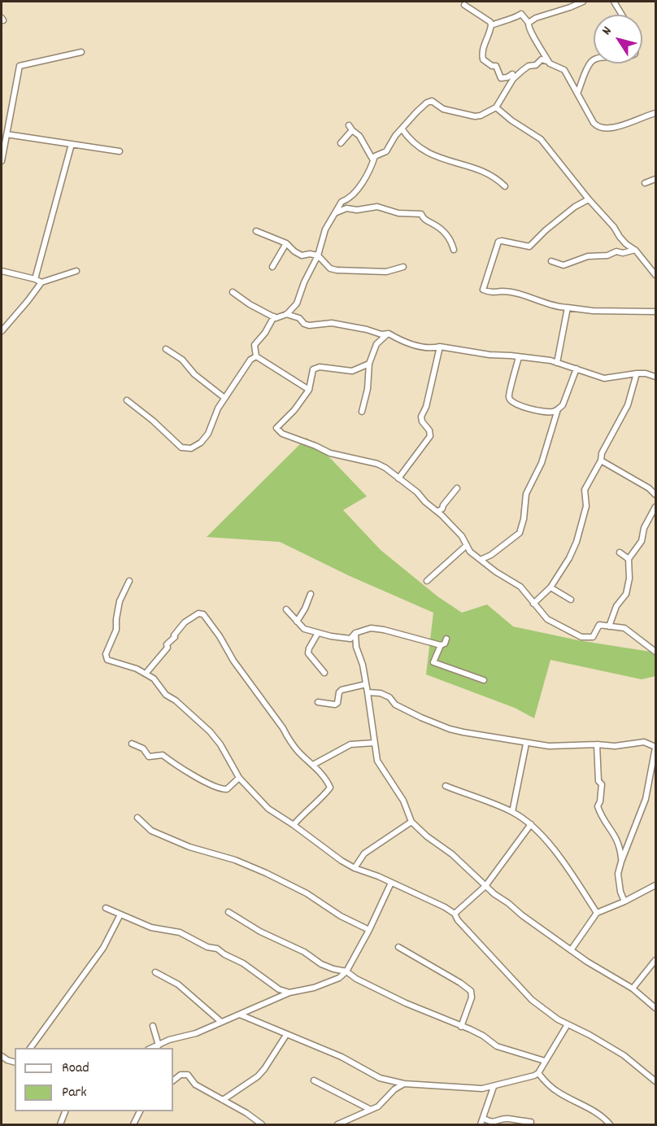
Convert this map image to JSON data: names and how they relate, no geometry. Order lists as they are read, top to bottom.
{
  "legend": ["Road", "Park"],
  "north": "top left"
}
